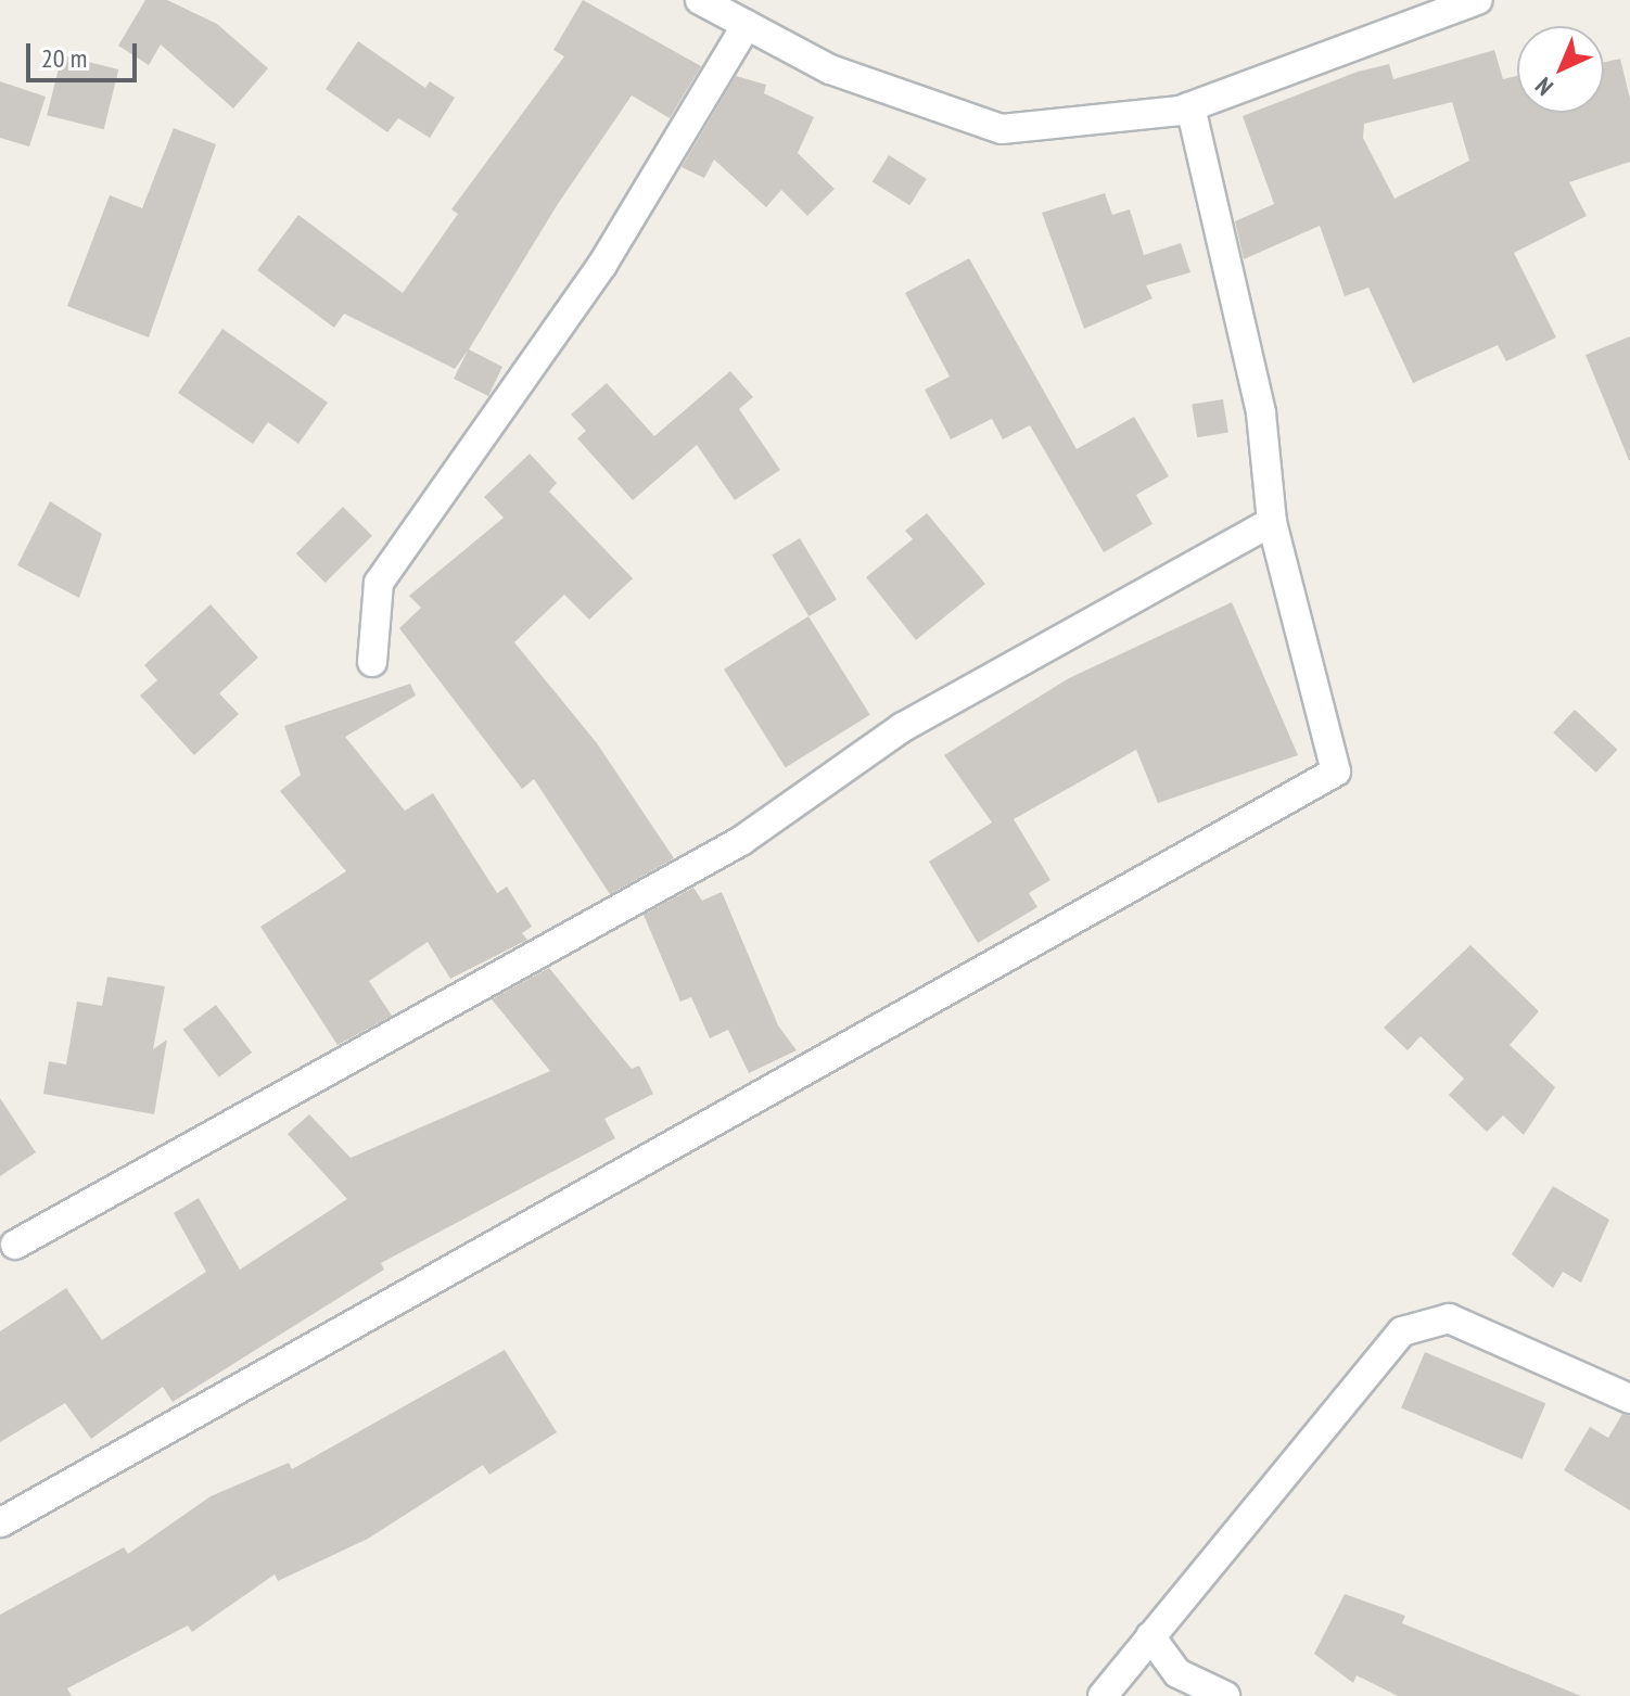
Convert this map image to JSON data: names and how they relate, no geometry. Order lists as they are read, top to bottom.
{
  "scale_bar": "20 m",
  "north": "bottom left"
}
